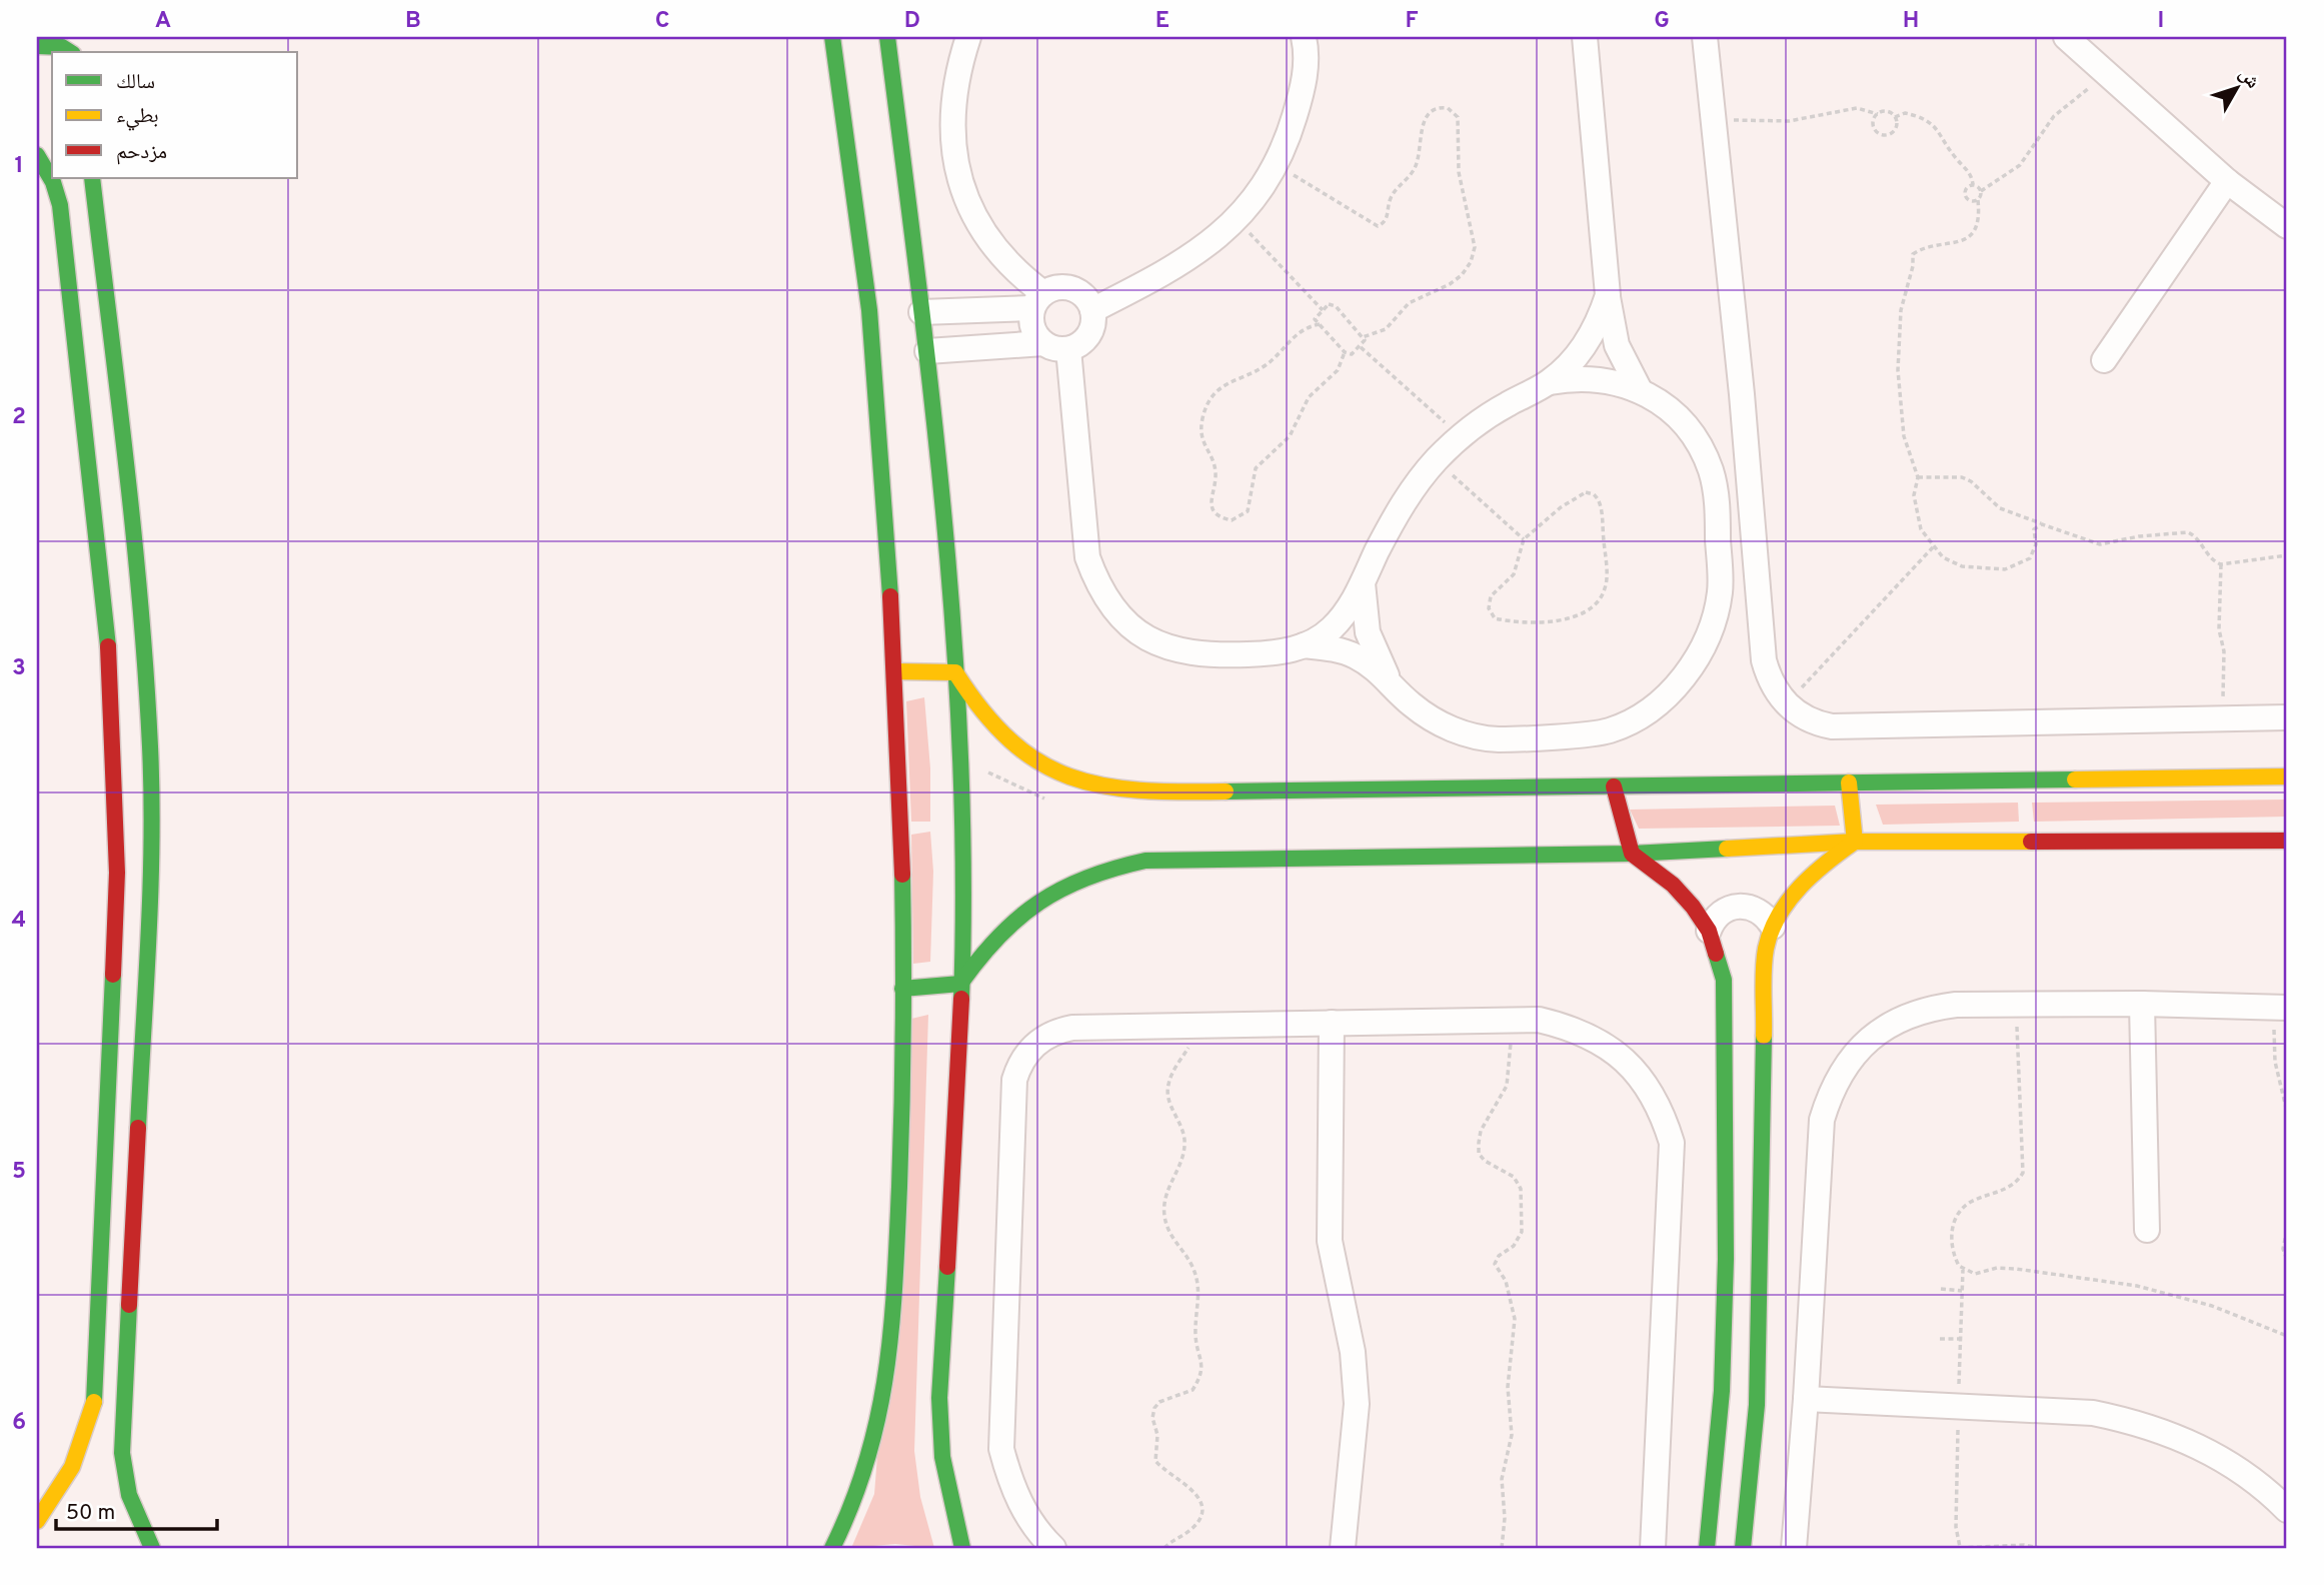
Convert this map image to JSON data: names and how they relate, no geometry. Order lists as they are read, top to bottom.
{
  "legend": ["سالك", "بطيء", "مزدحم"],
  "scale_bar": "50 m",
  "north": "top right",
  "grid": {
    "columns": [
      "A",
      "B",
      "C",
      "D",
      "E",
      "F",
      "G",
      "H",
      "I"
    ],
    "rows": [
      "1",
      "2",
      "3",
      "4",
      "5",
      "6"
    ]
  }
}
